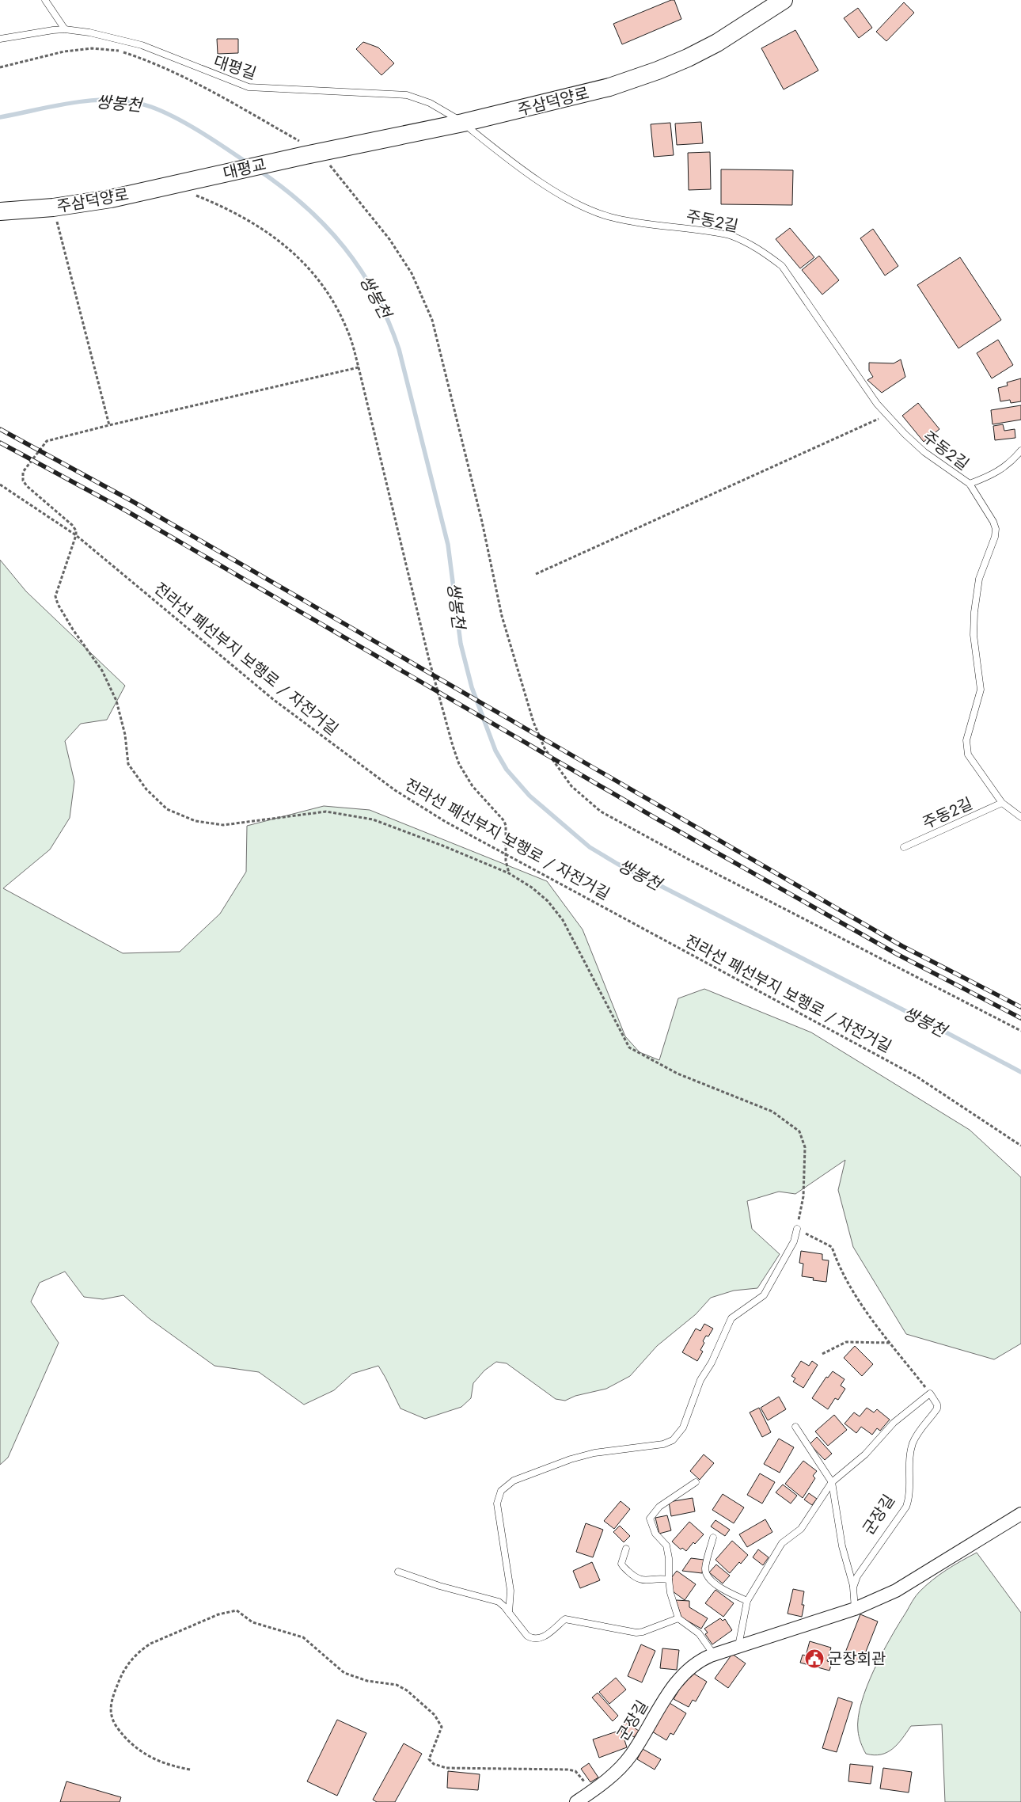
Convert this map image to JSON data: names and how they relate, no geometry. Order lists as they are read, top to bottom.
{
  "streets": {
    "street": ["주삼덕양로", "대평교", "군장길"],
    "lane": ["대평길", "주동2길"],
    "path": ["전라선 폐선부지 보행로 / 자전거길"]
  },
  "crossings": [
    ["대평길", "주삼덕양로"],
    ["대평길", "주동2길"],
    ["주삼덕양로", "대평교"],
    ["주삼덕양로", "주동2길"]
  ],
  "water": ["쌍봉천"],
  "places": {
    "public building": ["군장회관"]
  }
}
